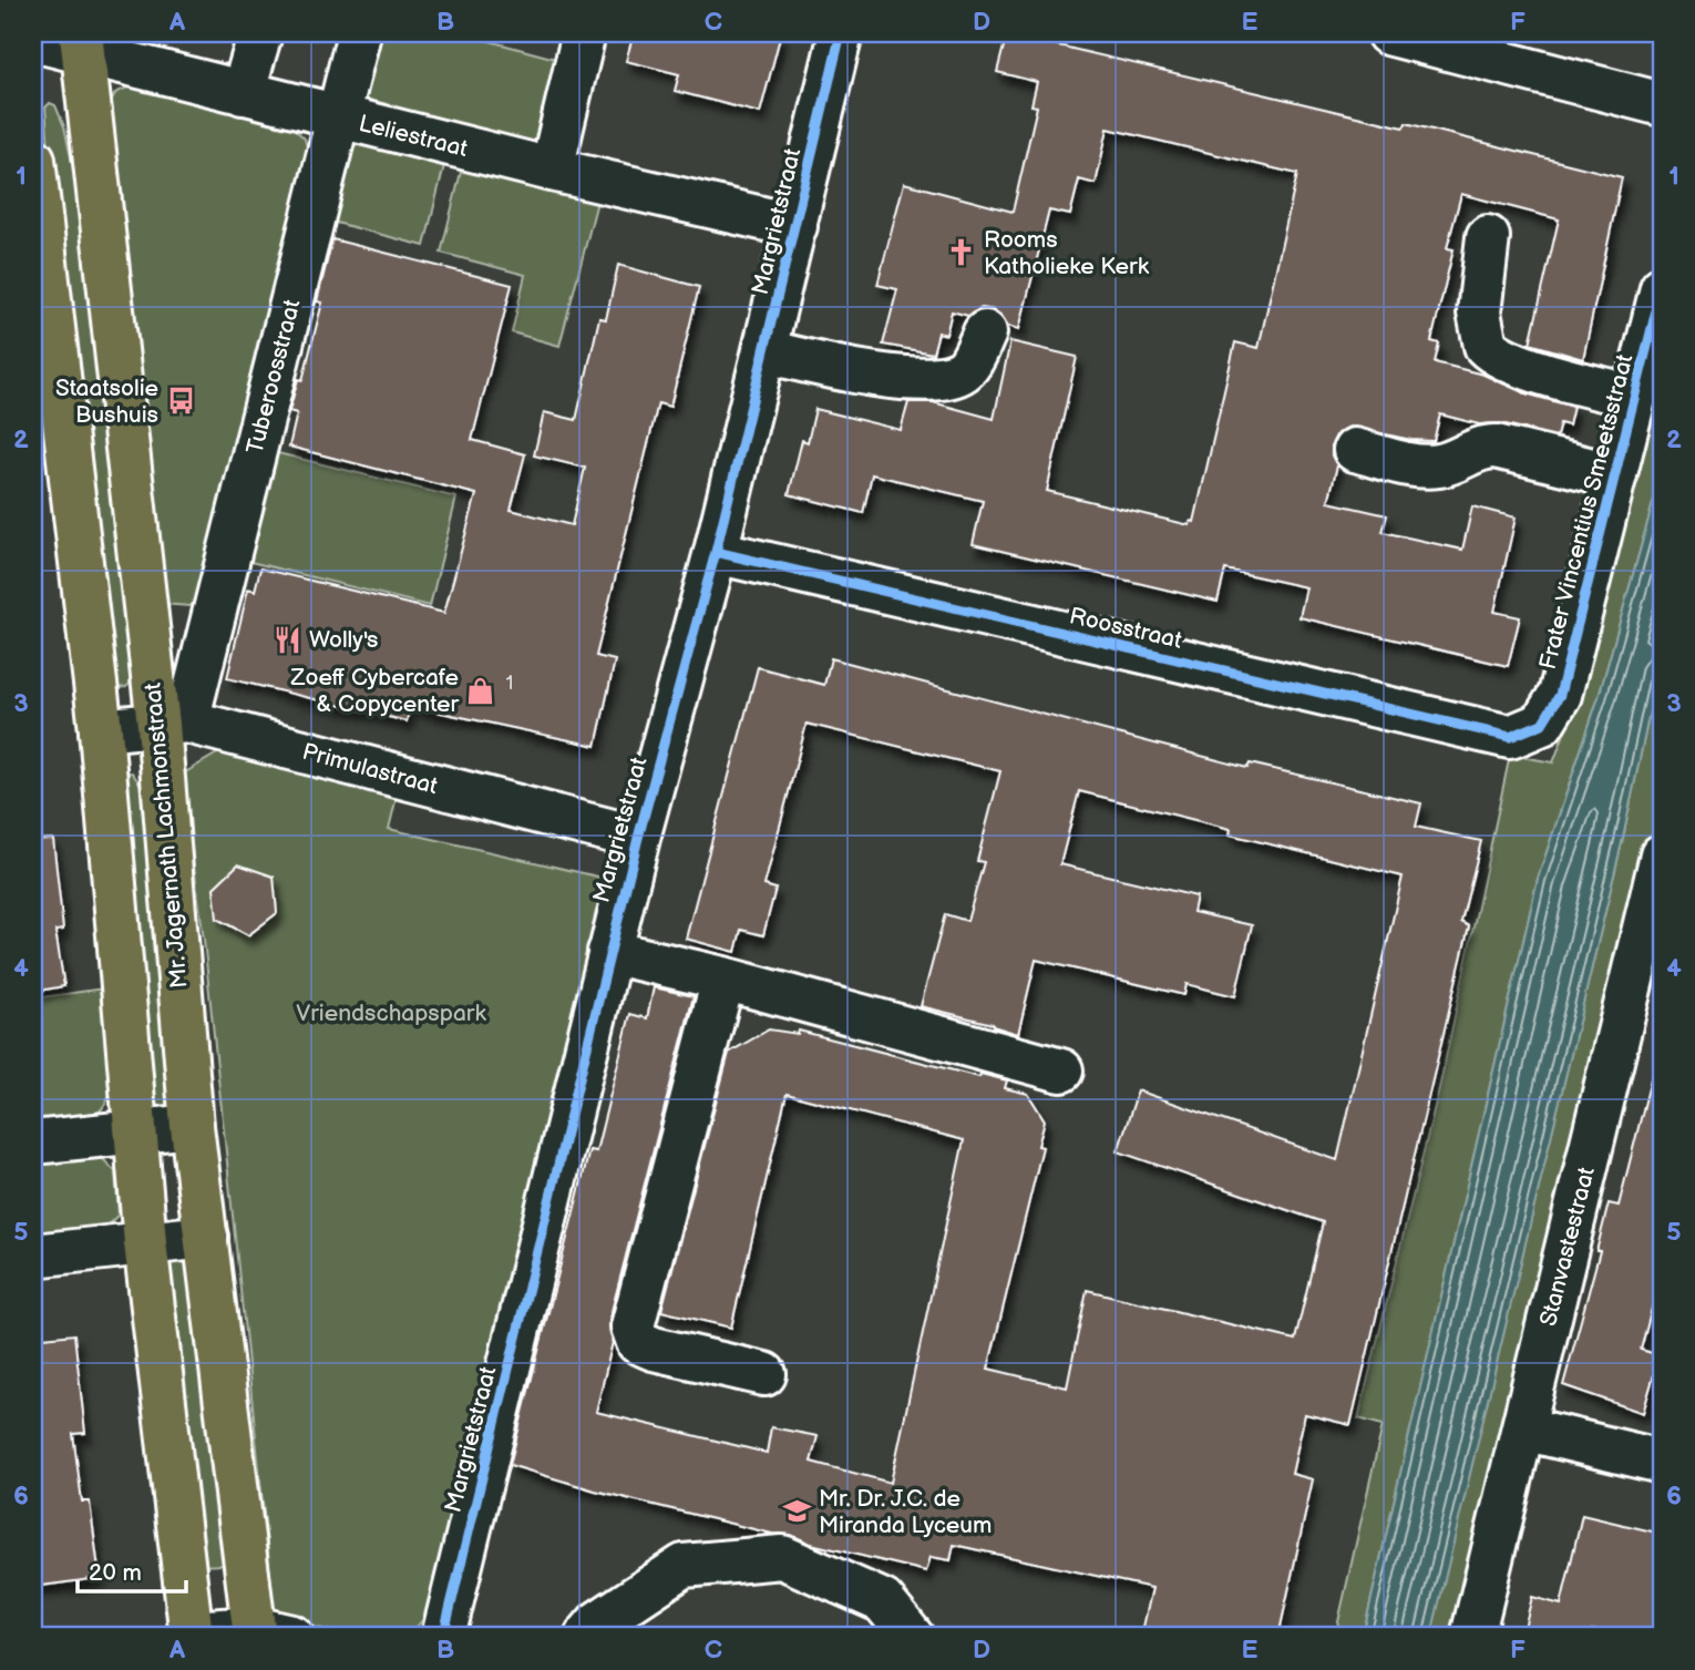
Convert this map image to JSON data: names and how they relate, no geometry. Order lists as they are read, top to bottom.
{
  "streets": {
    "main road": ["Mr. Jagernath Lachmonstraat"],
    "street": [
      "Leliestraat",
      "Margrietstraat",
      "Tuberoosstraat",
      "Frater Vincentius Smeetsstraat",
      "Roosstraat",
      "Primulastraat",
      "Stanvastestraat"
    ]
  },
  "crossings": [
    ["Leliestraat", "Margrietstraat"],
    ["Leliestraat", "Tuberoosstraat"],
    ["Leliestraat", "Mr. Jagernath Lachmonstraat"],
    ["Margrietstraat", "Roosstraat"],
    ["Margrietstraat", "Primulastraat"],
    ["Tuberoosstraat", "Primulastraat"],
    ["Tuberoosstraat", "Mr. Jagernath Lachmonstraat"],
    ["Frater Vincentius Smeetsstraat", "Roosstraat"],
    ["Primulastraat", "Mr. Jagernath Lachmonstraat"]
  ],
  "parks": ["Vriendschapspark"],
  "places": {
    "church": ["Rooms Katholieke Kerk"],
    "bus stop": ["Staatsolie Bushuis"],
    "restaurant": ["Wolly's"],
    "shop": ["Zoeff Cybercafe & Copycenter"],
    "school or university": ["Mr. Dr. J.C. de Miranda Lyceum"]
  },
  "house_numbers": ["1"],
  "scale_bar": "20 m",
  "grid": {
    "columns": [
      "A",
      "B",
      "C",
      "D",
      "E",
      "F"
    ],
    "rows": [
      "1",
      "2",
      "3",
      "4",
      "5",
      "6"
    ]
  }
}
